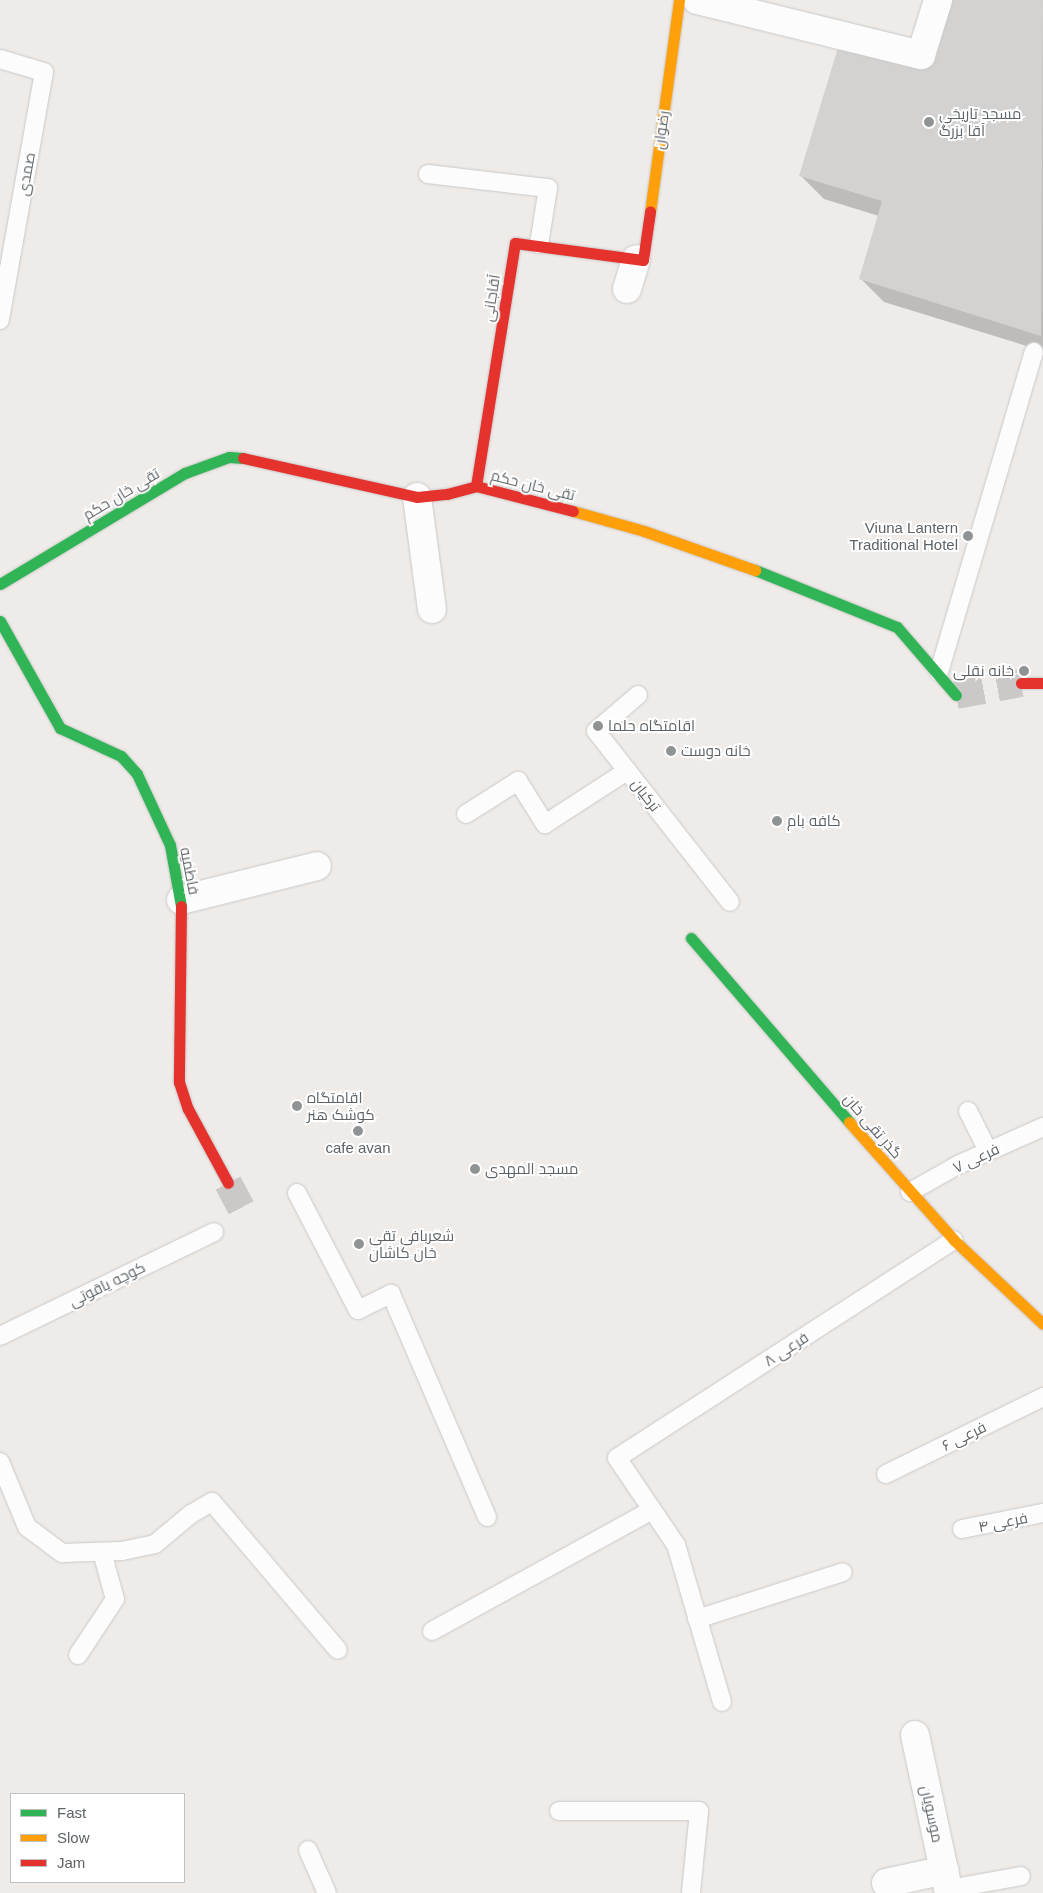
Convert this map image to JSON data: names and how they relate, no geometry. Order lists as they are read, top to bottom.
{
  "streets": {
    "street": [
      "رضوان",
      "آقاجانی",
      "تقی خان حکم",
      "فاطمیه",
      "گذر تقی خان",
      "موسویان"
    ],
    "lane": [
      "صمدی",
      "ترکیان",
      "فرعی ۷",
      "کوچه یاقوتی",
      "فرعی ۸",
      "فرعی ۶",
      "فرعی ۴"
    ]
  },
  "crossings": [
    ["رضوان", "آقاجانی"],
    ["آقاجانی", "تقی خان حکم"],
    ["گذر تقی خان", "فرعی ۷"],
    ["گذر تقی خان", "فرعی ۸"]
  ],
  "places": [
    "مسجد تاریخی آقا بزرگ",
    "Viuna Lantern Traditional Hotel",
    "خانه نقلی",
    "اقامتگاه حلما",
    "خانه دوست",
    "کافه بام",
    "اقامتگاه کوشک هنر",
    "cafe avan",
    "مسجد المهدی",
    "شعربافی تقی خان کاشان"
  ],
  "legend": ["Fast", "Slow", "Jam"]
}
